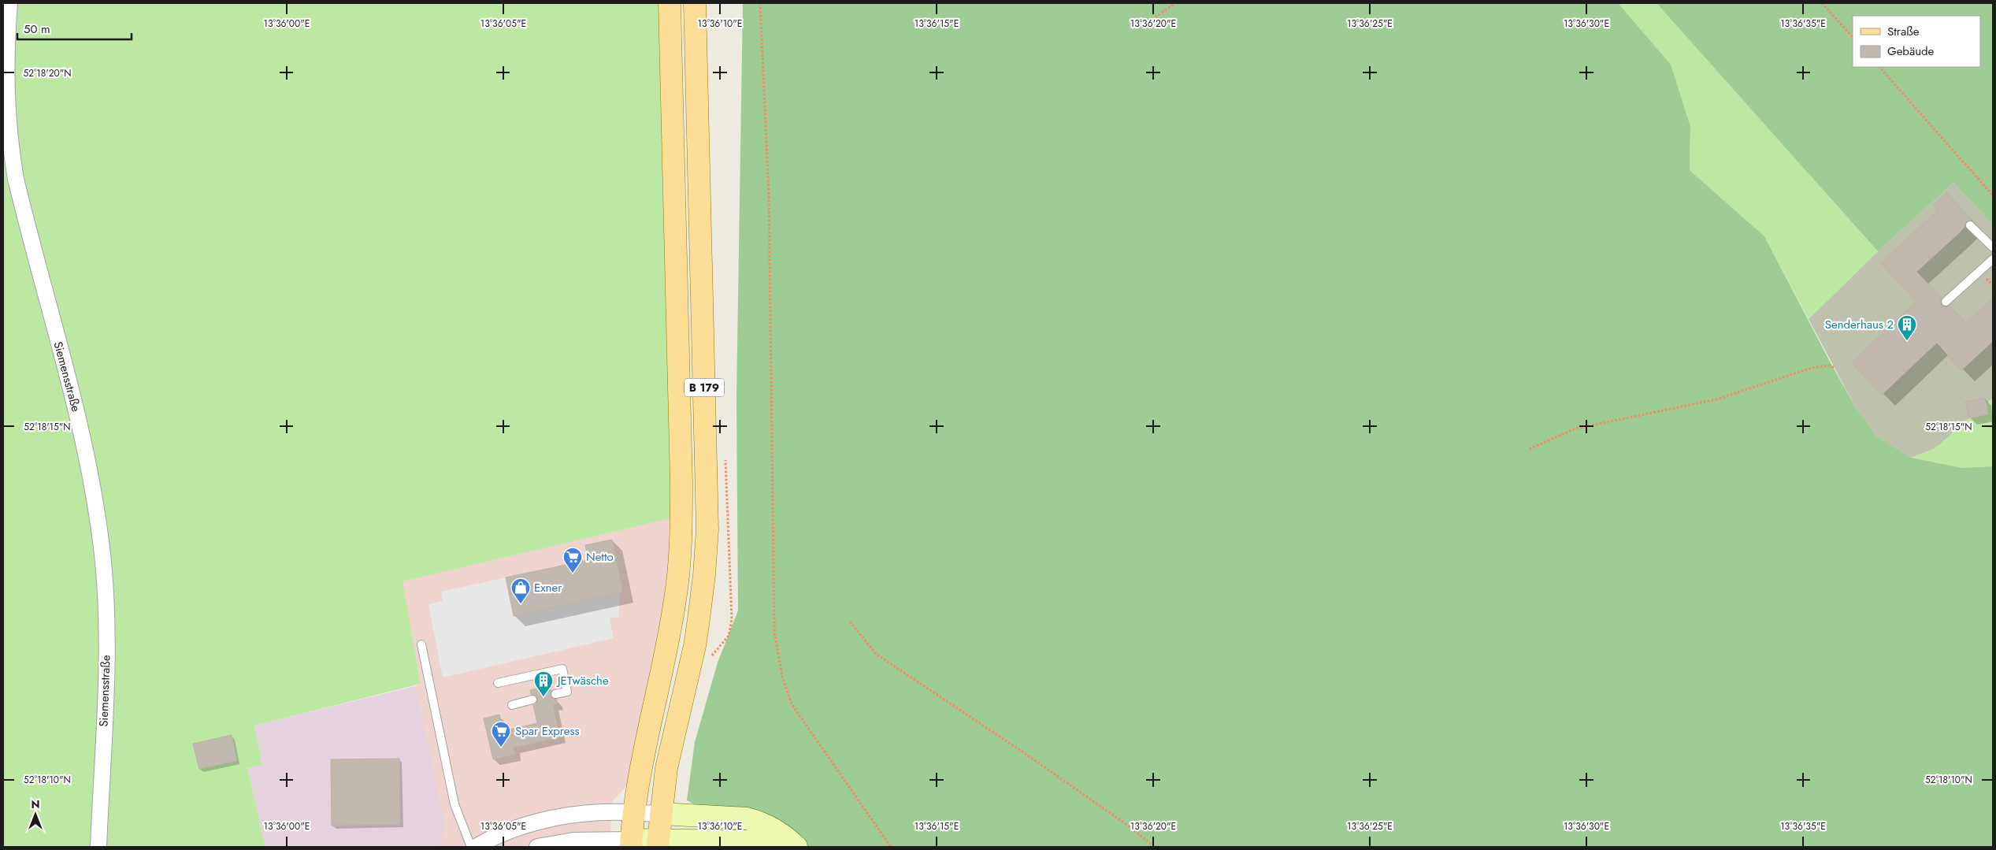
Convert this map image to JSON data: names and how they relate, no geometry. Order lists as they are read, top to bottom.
{
  "streets": {
    "main road": ["B 179"],
    "street": ["Siemensstraße"]
  },
  "places": {
    "building": ["Senderhaus 2", "JETwäsche"],
    "supermarket": ["Netto", "Spar Express"],
    "shop": ["Exner"]
  },
  "legend": ["Straße", "Gebäude"],
  "scale_bar": "50 m",
  "north": "top",
  "coordinates": [
    "13°36'00\"E",
    "13°36'05\"E",
    "13°36'10\"E",
    "13°36'15\"E",
    "13°36'20\"E",
    "13°36'25\"E",
    "13°36'30\"E",
    "13°36'35\"E",
    "52°18'20\"N",
    "52°18'15\"N",
    "52°18'10\"N"
  ]
}
